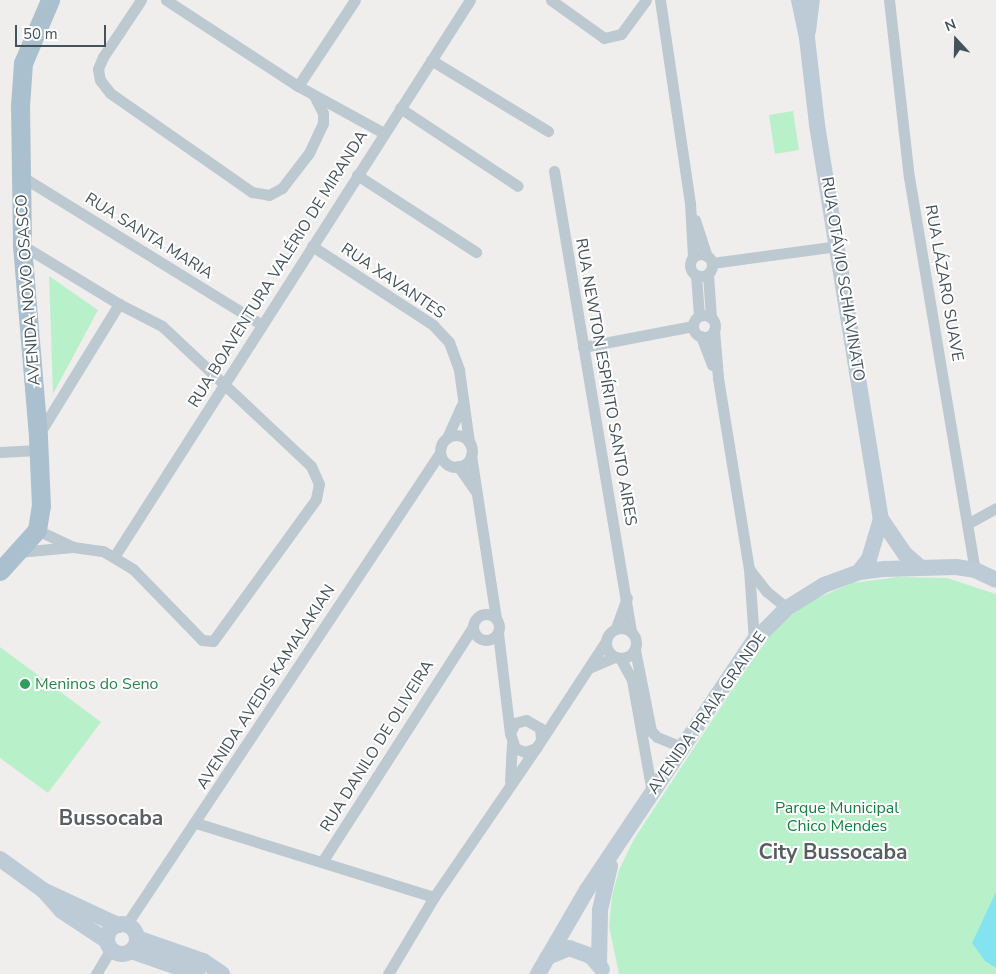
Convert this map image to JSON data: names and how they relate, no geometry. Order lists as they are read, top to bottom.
{
  "streets": {
    "main road": ["AVENIDA NOVO OSASCO"],
    "street": [
      "RUA SANTA MARIA",
      "RUA BOAVENTURA VALÉRIO DE MIRANDA",
      "RUA OTÁVIO SCHIAVINATO",
      "RUA XAVANTES",
      "RUA LÁZARO SUAVE",
      "RUA NEWTON ESPÍRITO SANTO AIRES",
      "AVENIDA AVEDIS KAMALAKIAN",
      "AVENIDA PRAIA GRANDE",
      "RUA DANILO DE OLIVEIRA"
    ]
  },
  "crossings": [
    ["RUA SANTA MARIA", "RUA BOAVENTURA VALÉRIO DE MIRANDA"],
    ["RUA SANTA MARIA", "AVENIDA NOVO OSASCO"],
    ["RUA BOAVENTURA VALÉRIO DE MIRANDA", "RUA XAVANTES"],
    ["RUA OTÁVIO SCHIAVINATO", "AVENIDA PRAIA GRANDE"],
    ["RUA XAVANTES", "AVENIDA AVEDIS KAMALAKIAN"],
    ["RUA LÁZARO SUAVE", "AVENIDA PRAIA GRANDE"]
  ],
  "districts": ["Bussocaba", "City Bussocaba"],
  "parks": ["Parque Municipal Chico Mendes"],
  "places": ["Meninos do Seno"],
  "scale_bar": "50 m",
  "north": "top"
}
